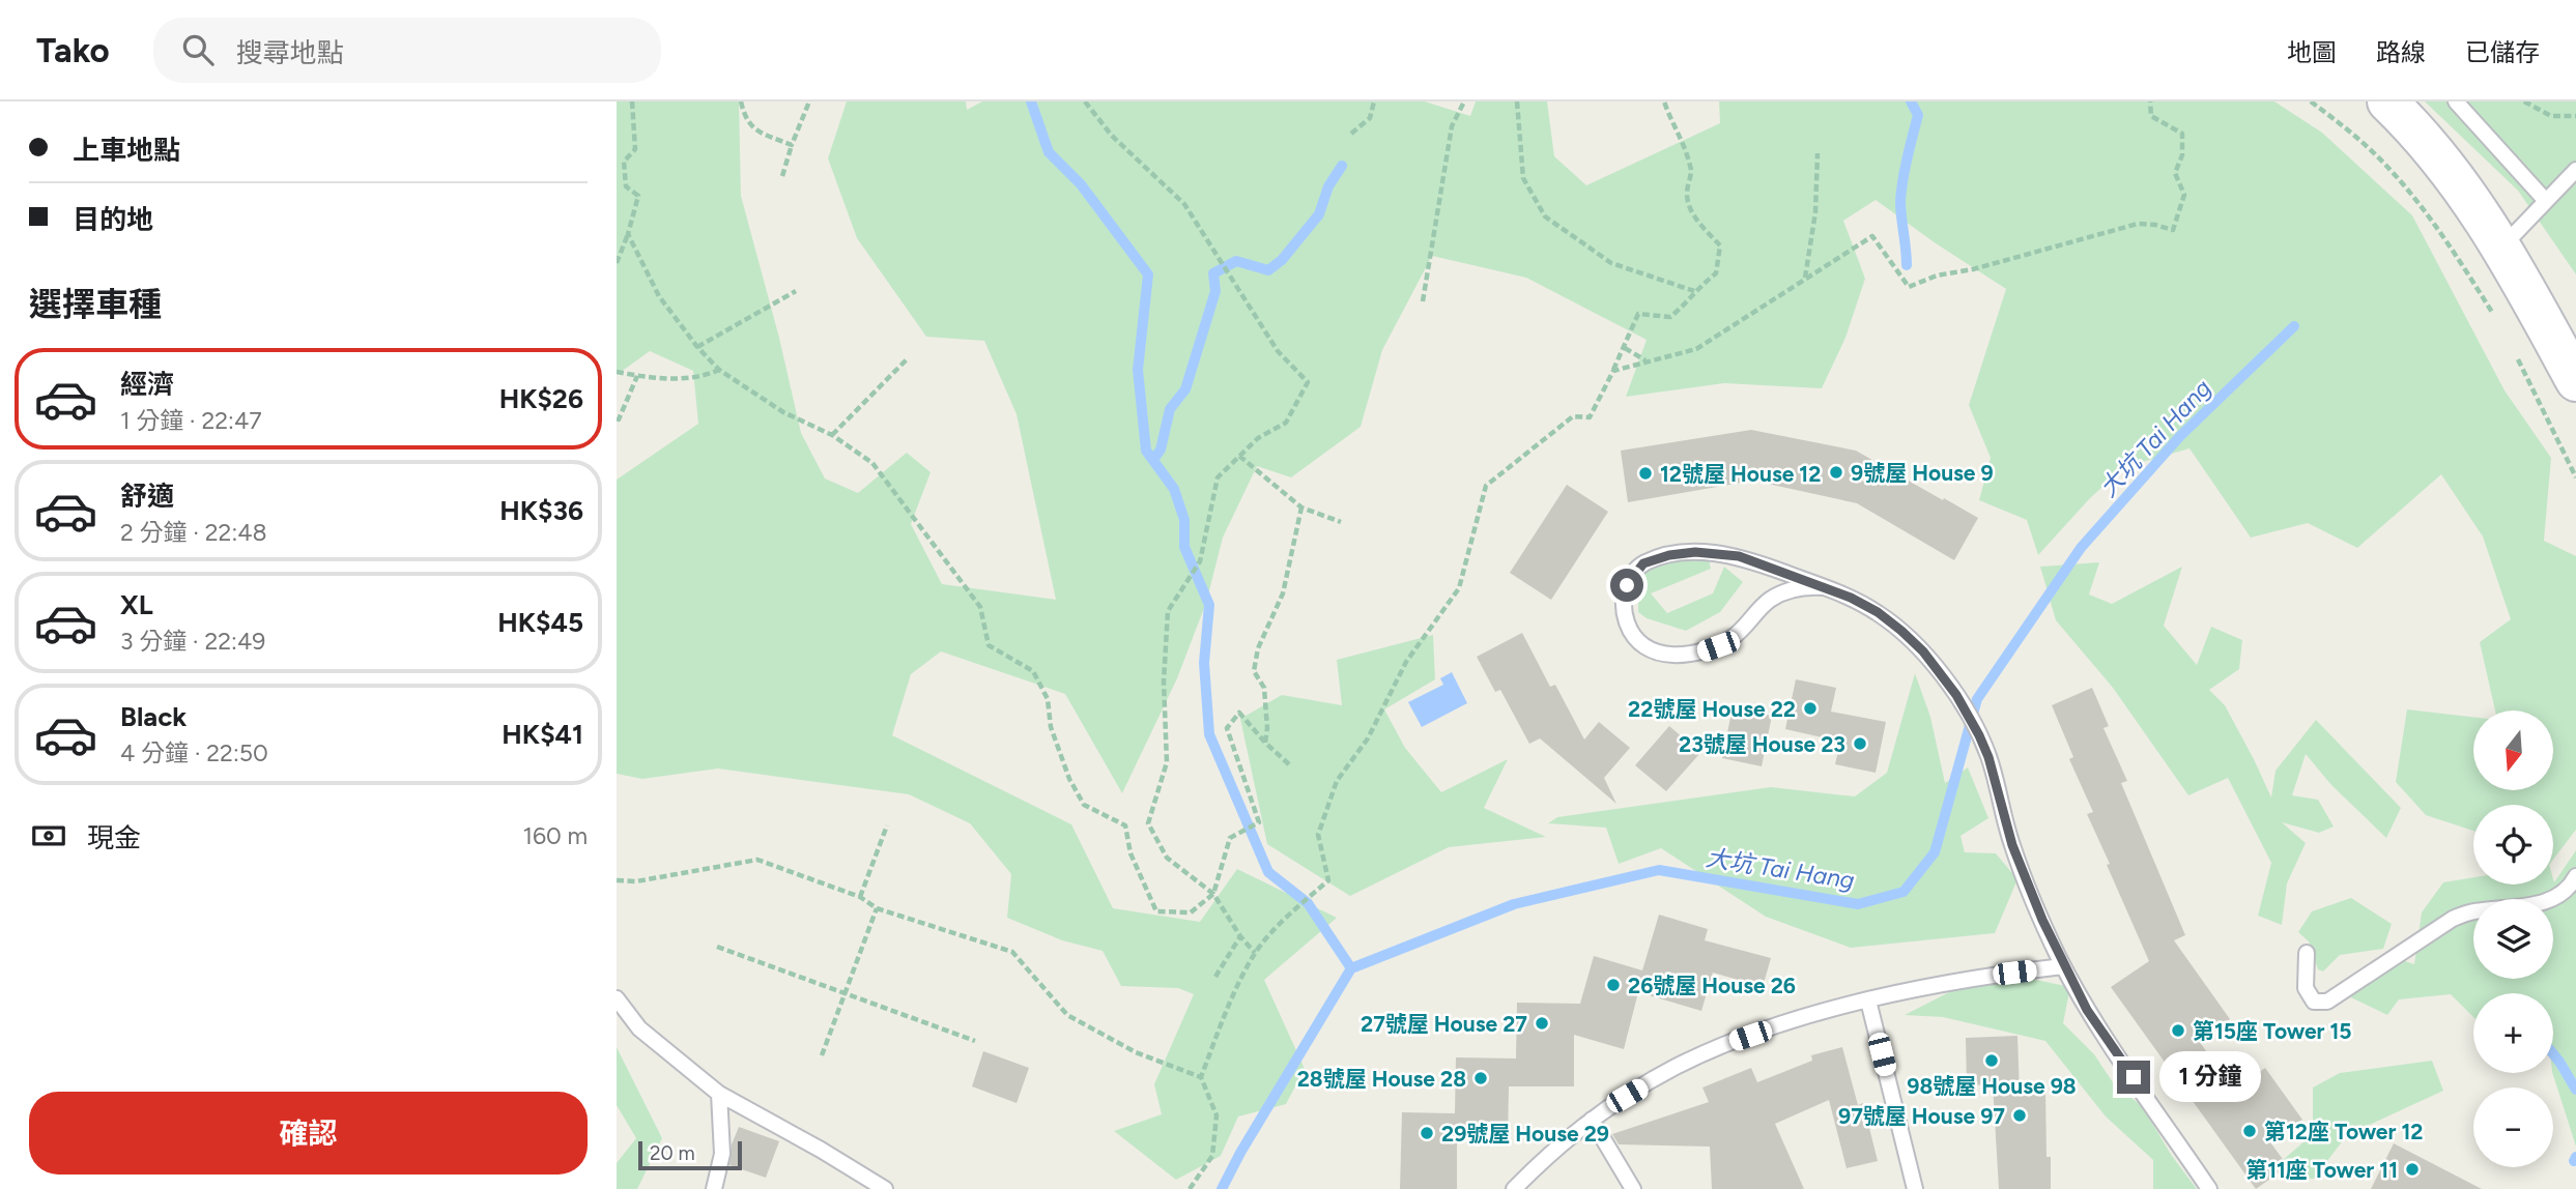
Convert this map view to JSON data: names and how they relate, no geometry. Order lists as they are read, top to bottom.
{
  "water": ["大坑 Tai Hang"],
  "places": [
    "9號屋 House 9",
    "12號屋 House 12",
    "22號屋 House 22",
    "23號屋 House 23",
    "26號屋 House 26",
    "27號屋 House 27",
    "第15座 Tower 15",
    "98號屋 House 98",
    "28號屋 House 28",
    "97號屋 House 97",
    "第12座 Tower 12",
    "29號屋 House 29",
    "第11座 Tower 11"
  ],
  "scale_bar": "20 m",
  "north": "bottom",
  "page": {
    "header": "Tako",
    "search": "搜尋地點",
    "nav": ["地圖", "路線", "已儲存"],
    "banner": ["上車地點", "目的地"],
    "heading": "選擇車種",
    "list": [
      {
        "name": "經濟",
        "note": "1 分鐘 · 22:47",
        "value": "HK$26"
      },
      {
        "name": "舒適",
        "note": "2 分鐘 · 22:48",
        "value": "HK$36"
      },
      {
        "name": "XL",
        "note": "3 分鐘 · 22:49",
        "value": "HK$45"
      },
      {
        "name": "Black",
        "note": "4 分鐘 · 22:50",
        "value": "HK$41"
      }
    ],
    "map_buttons": ["+", "−"],
    "pay": ["現金", "160 m"],
    "bubble": "1 分鐘",
    "buttons": "確認",
    "scale": "20 m"
  }
}
